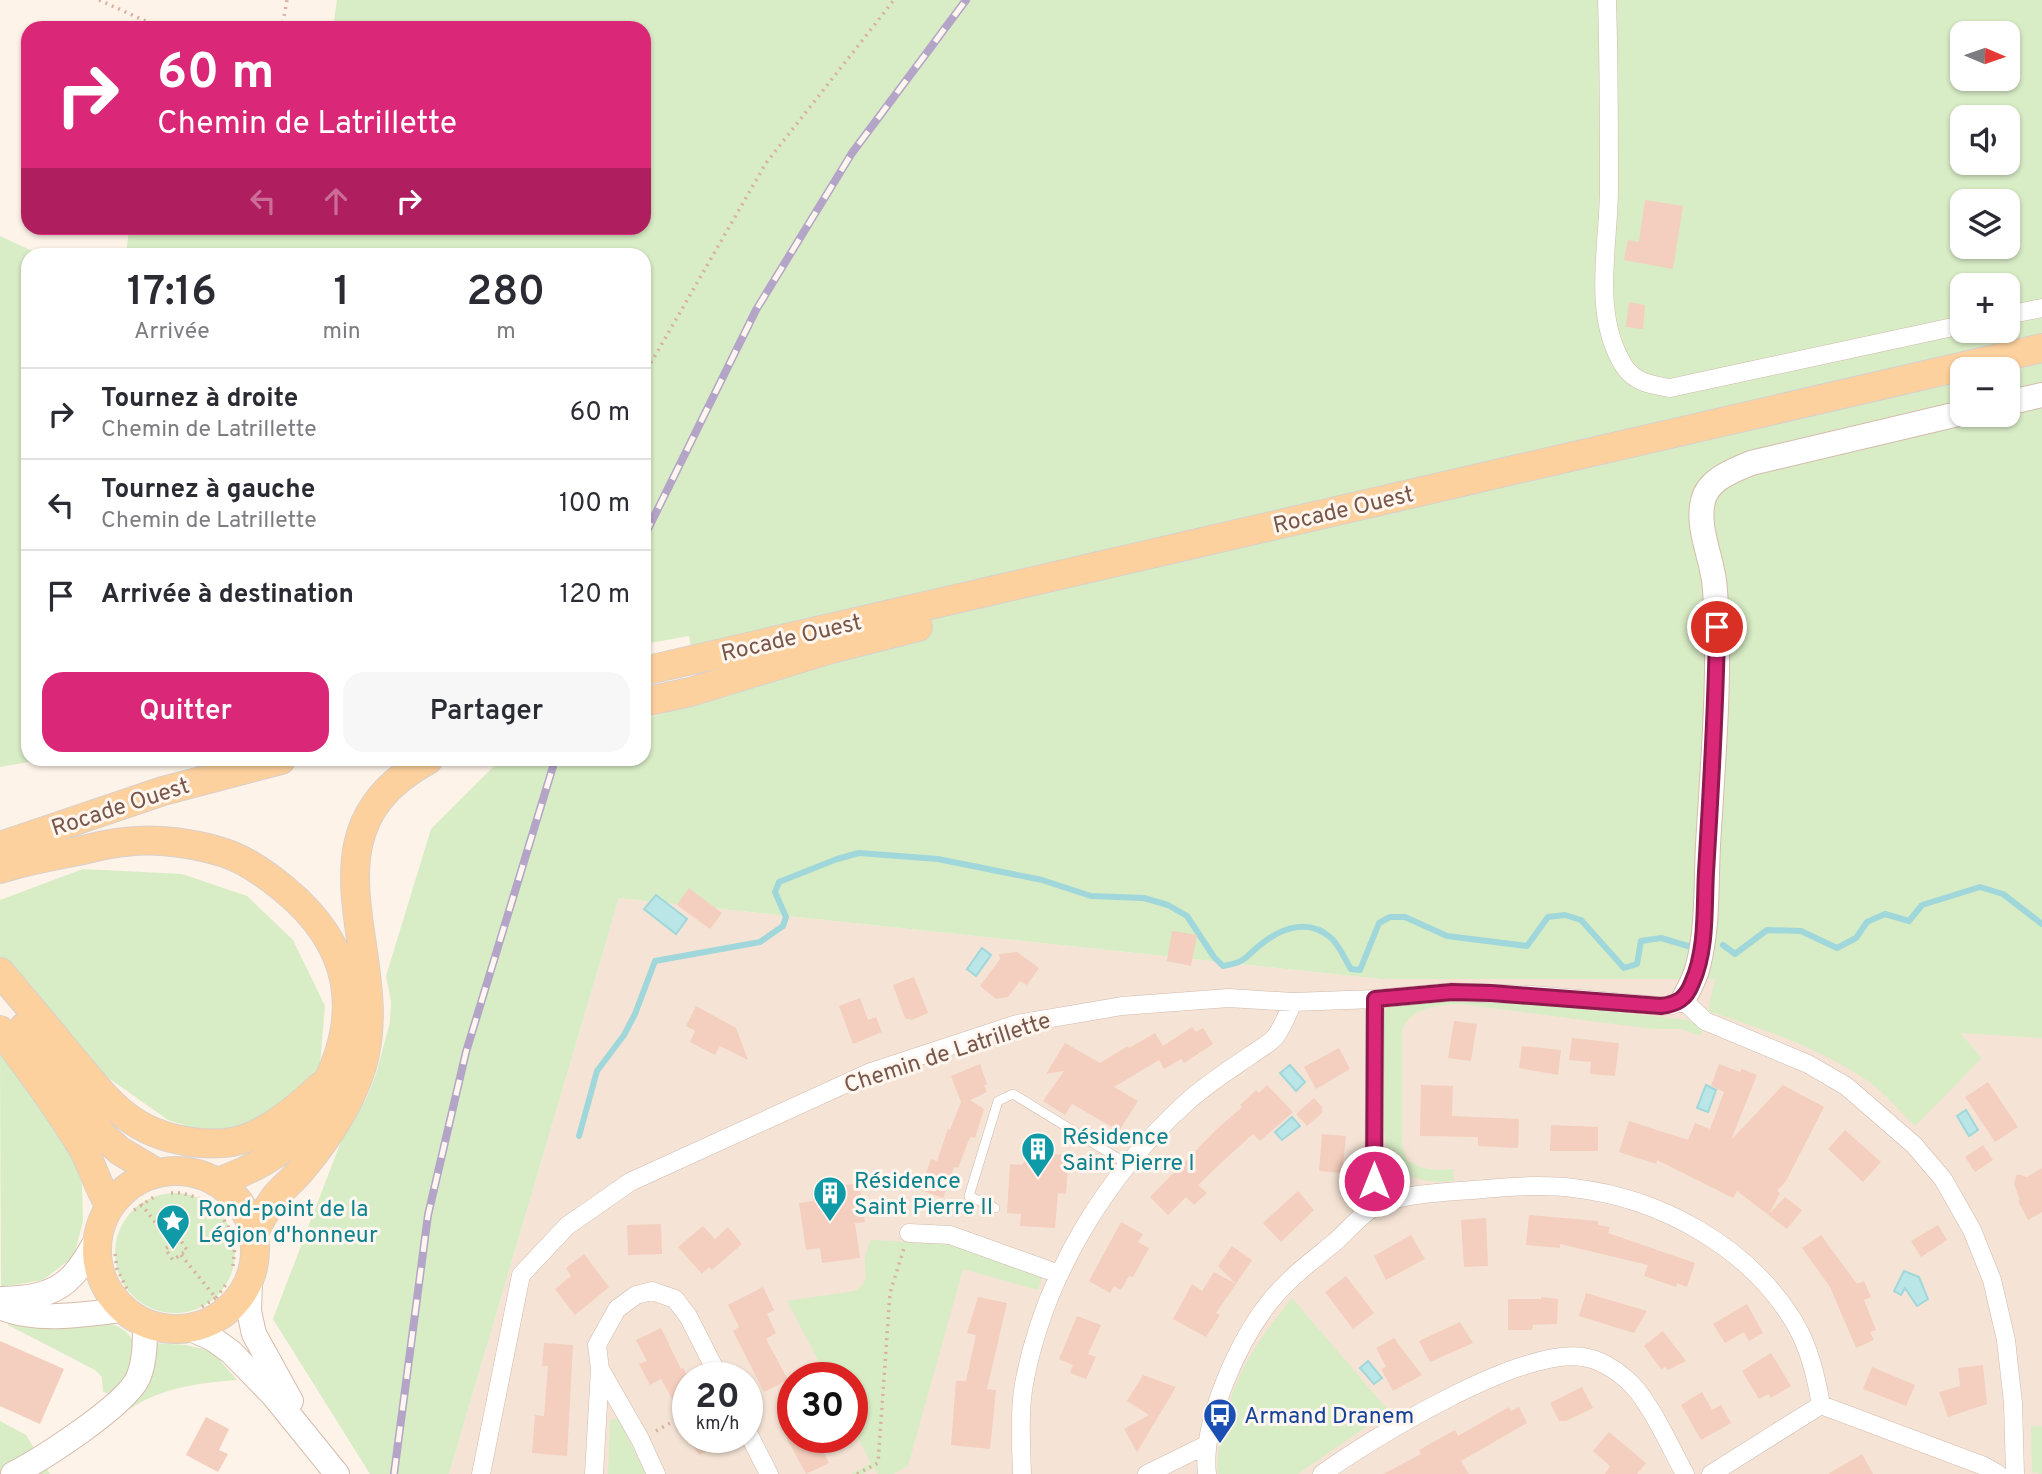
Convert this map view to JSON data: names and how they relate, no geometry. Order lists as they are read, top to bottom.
{
  "streets": {
    "main road": ["Rocade Ouest"],
    "street": ["Chemin de Latrillette"]
  },
  "places": {
    "building": ["Résidence Saint Pierre I", "Résidence Saint Pierre II"],
    "place": ["Rond-point de la Légion d'honneur"],
    "bus stop": ["Armand Dranem"]
  },
  "north": "right",
  "page": {
    "map_buttons": ["+", "−"],
    "turn": ["60 m", "Chemin de Latrillette"],
    "eta": [
      "17:16",
      "Arrivée",
      "1",
      "min",
      "280",
      "m"
    ],
    "list": [
      {
        "name": "Tournez à droite",
        "note": "Chemin de Latrillette",
        "value": "60 m"
      },
      {
        "name": "Tournez à gauche",
        "note": "Chemin de Latrillette",
        "value": "100 m"
      },
      {
        "name": "Arrivée à destination",
        "value": "120 m"
      }
    ],
    "buttons": ["Quitter", "Partager"],
    "speed": "20 km/h",
    "limit": "30"
  }
}
